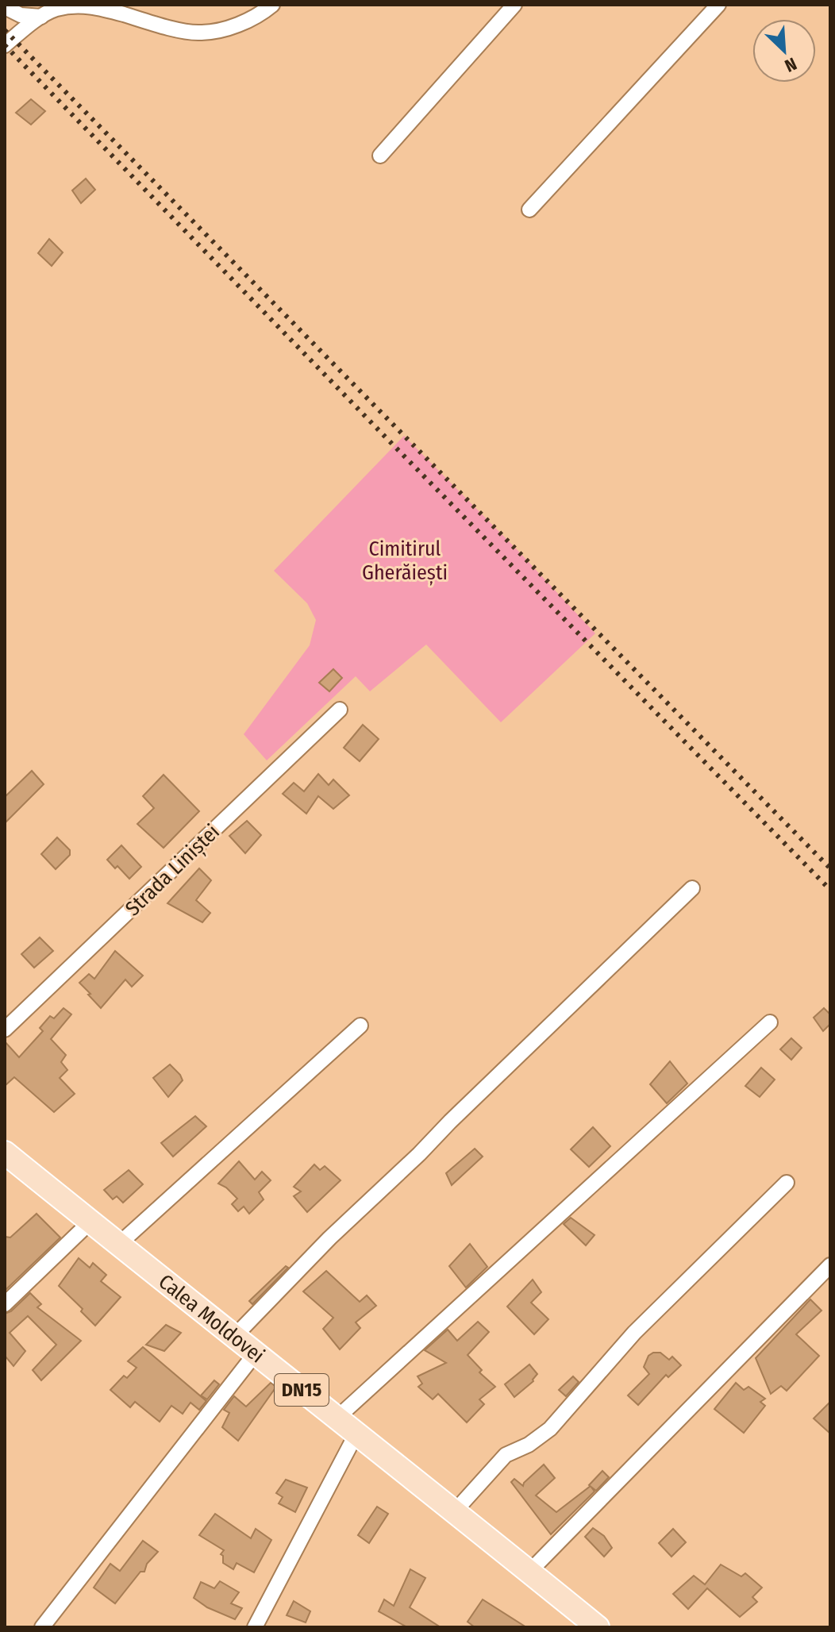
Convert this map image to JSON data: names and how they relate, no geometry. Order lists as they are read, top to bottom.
{
  "streets": {
    "main road": ["Calea Moldovei", "DN15"],
    "street": ["Strada Liniștei"]
  },
  "parks": ["Cimitirul Gherăiești"],
  "north": "bottom right"
}
